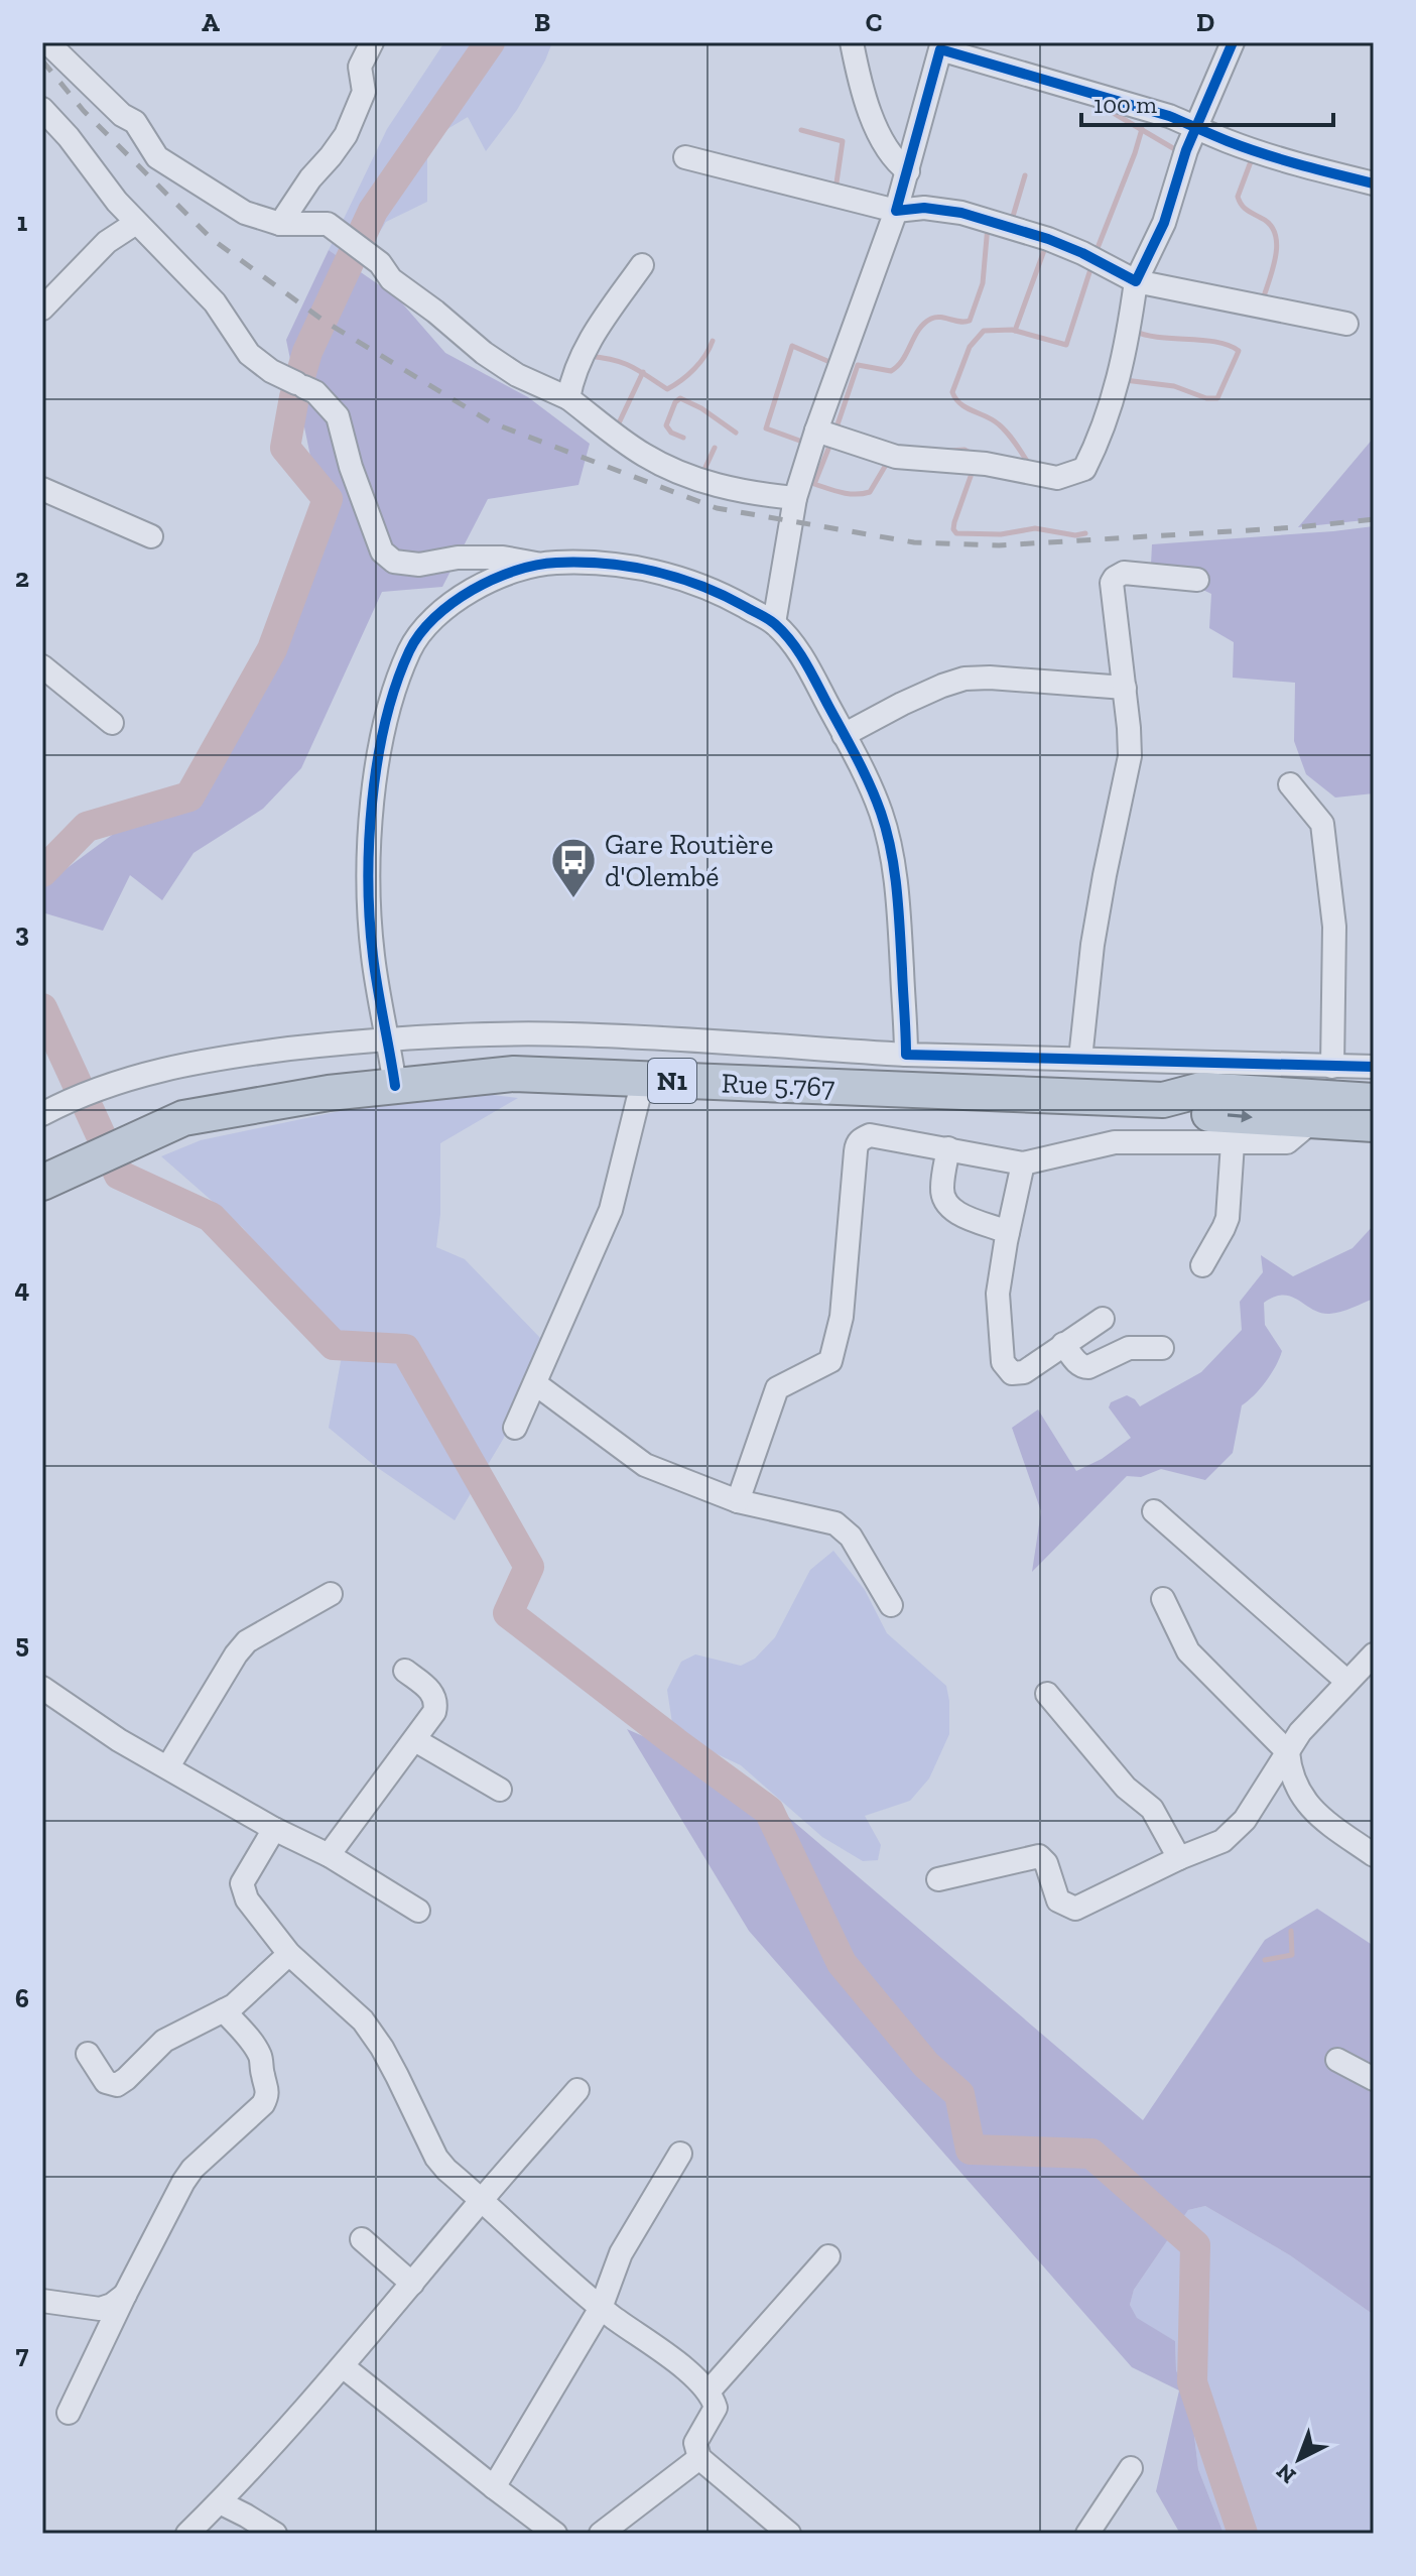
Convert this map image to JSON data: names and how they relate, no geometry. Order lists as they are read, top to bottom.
{
  "streets": {
    "highway": ["N1", "Rue 5.767"]
  },
  "crossings": [
    ["N1", "Rue 5.767"]
  ],
  "places": {
    "bus stop": ["Gare Routière d'Olembé"]
  },
  "scale_bar": "100 m",
  "north": "bottom left",
  "grid": {
    "columns": [
      "A",
      "B",
      "C",
      "D"
    ],
    "rows": [
      "1",
      "2",
      "3",
      "4",
      "5",
      "6",
      "7"
    ]
  }
}
